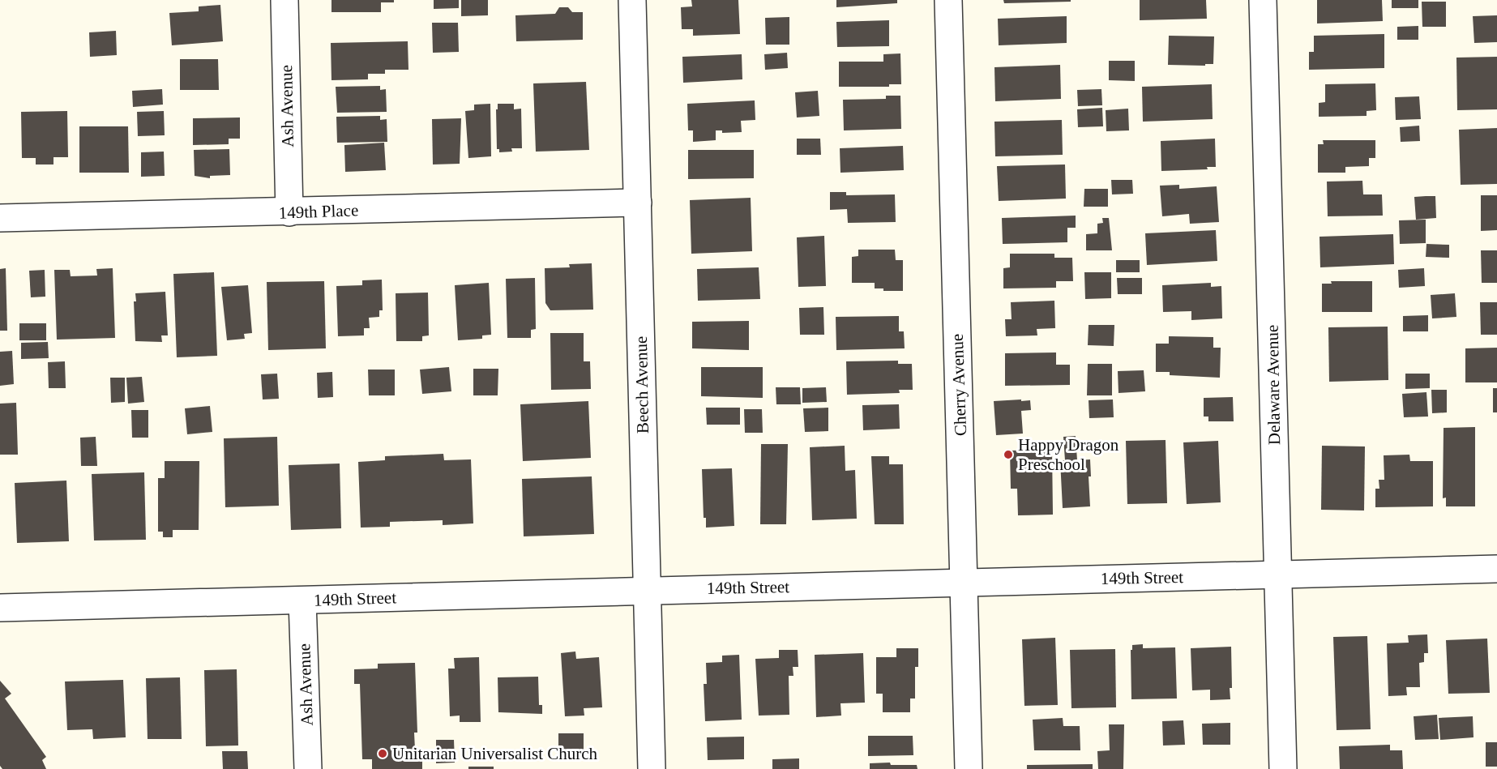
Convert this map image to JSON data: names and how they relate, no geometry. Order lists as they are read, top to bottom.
{
  "streets": {
    "street": [
      "Ash Avenue",
      "149th Place",
      "Beech Avenue",
      "Cherry Avenue",
      "Delaware Avenue",
      "149th Street"
    ]
  },
  "crossings": [
    ["Ash Avenue", "149th Place"],
    ["Ash Avenue", "149th Street"],
    ["149th Place", "Beech Avenue"],
    ["Beech Avenue", "149th Street"],
    ["Cherry Avenue", "149th Street"],
    ["Delaware Avenue", "149th Street"]
  ],
  "places": ["Happy Dragon Preschool", "Unitarian Universalist Church"]
}
